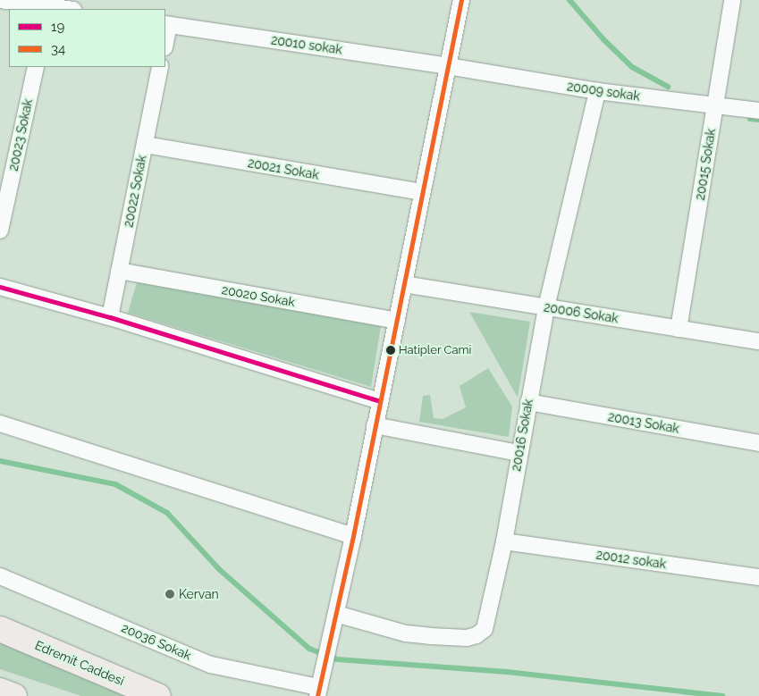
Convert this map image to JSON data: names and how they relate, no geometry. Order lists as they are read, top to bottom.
{
  "streets": {
    "highway": ["Edremit Caddesi"],
    "street": [
      "20010 sokak",
      "20009 sokak",
      "20023 Sokak",
      "20015 Sokak",
      "20021 Sokak",
      "20022 Sokak",
      "20020 Sokak",
      "20006 Sokak",
      "20013 Sokak",
      "20016 Sokak",
      "20012 sokak",
      "20036 Sokak"
    ]
  },
  "crossings": [
    ["20010 sokak", "20009 sokak"],
    ["20009 sokak", "20015 Sokak"],
    ["20009 sokak", "20016 Sokak"],
    ["20015 Sokak", "20006 Sokak"],
    ["20021 Sokak", "20022 Sokak"],
    ["20022 Sokak", "20020 Sokak"],
    ["20006 Sokak", "20016 Sokak"],
    ["20013 Sokak", "20016 Sokak"],
    ["20016 Sokak", "20012 sokak"]
  ],
  "places": ["Hatipler Cami", "Kervan"],
  "lines": ["transit line 34", "transit line 19"],
  "legend": ["19", "34"]
}
